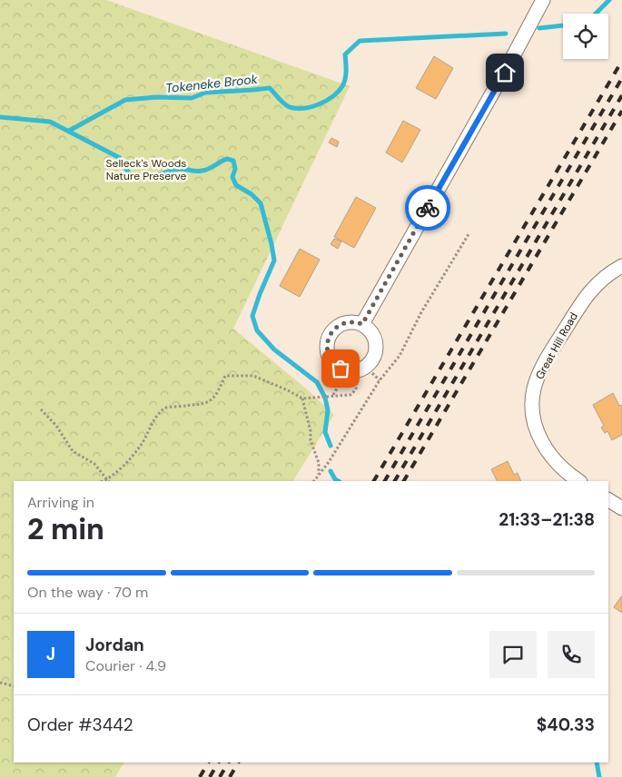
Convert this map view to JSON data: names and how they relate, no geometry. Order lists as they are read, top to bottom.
{
  "streets": {
    "street": ["Great Hill Road"]
  },
  "water": ["Tokeneke Brook"],
  "parks": ["Selleck's Woods Nature Preserve"],
  "page": {
    "heading": ["2 min", "Arriving in", "21:33–21:38"],
    "panel": [
      "Jordan",
      "Courier · 4.9",
      "Order #3442",
      "$40.33"
    ],
    "bar": "On the way · 70 m",
    "round": "J"
  }
}
